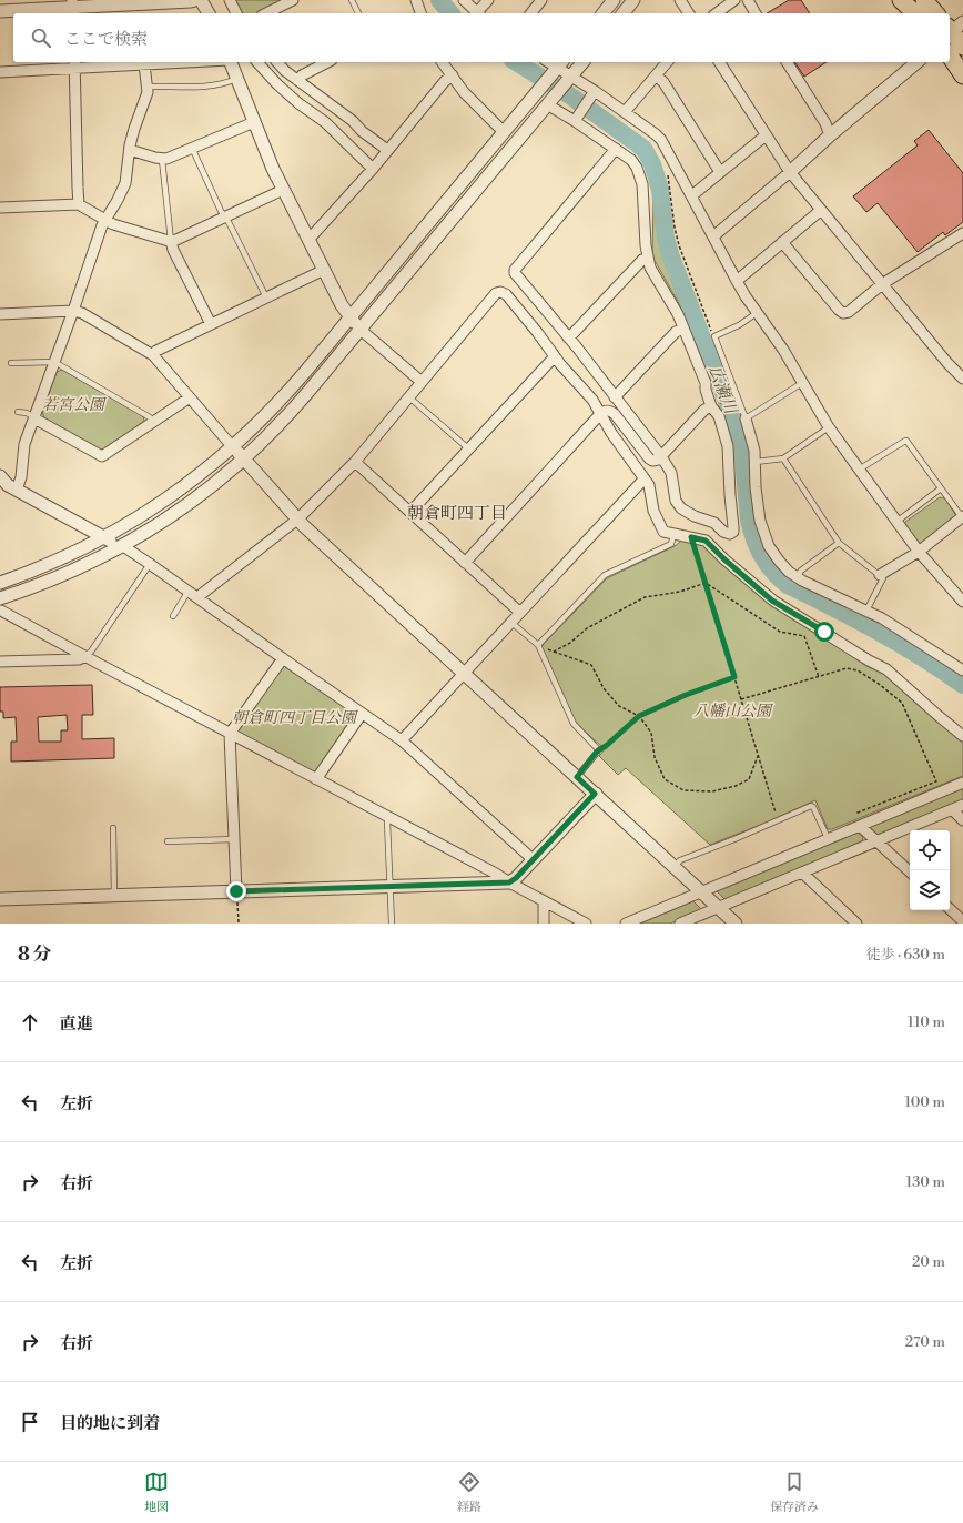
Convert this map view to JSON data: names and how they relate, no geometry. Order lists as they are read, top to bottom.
{
  "districts": ["朝倉町四丁目"],
  "water": ["広瀬川"],
  "parks": ["若宮公園", "八幡山公園", "朝倉町四丁目公園"],
  "page": {
    "search": "ここで検索",
    "heading": ["8 分", "徒歩 · 630 m"],
    "list": [
      ["直進", "110 m"],
      ["左折", "100 m"],
      ["右折", "130 m"],
      ["左折", "20 m"],
      ["右折", "270 m"],
      "目的地に到着"
    ],
    "nav": ["地図", "経路", "保存済み"]
  }
}
